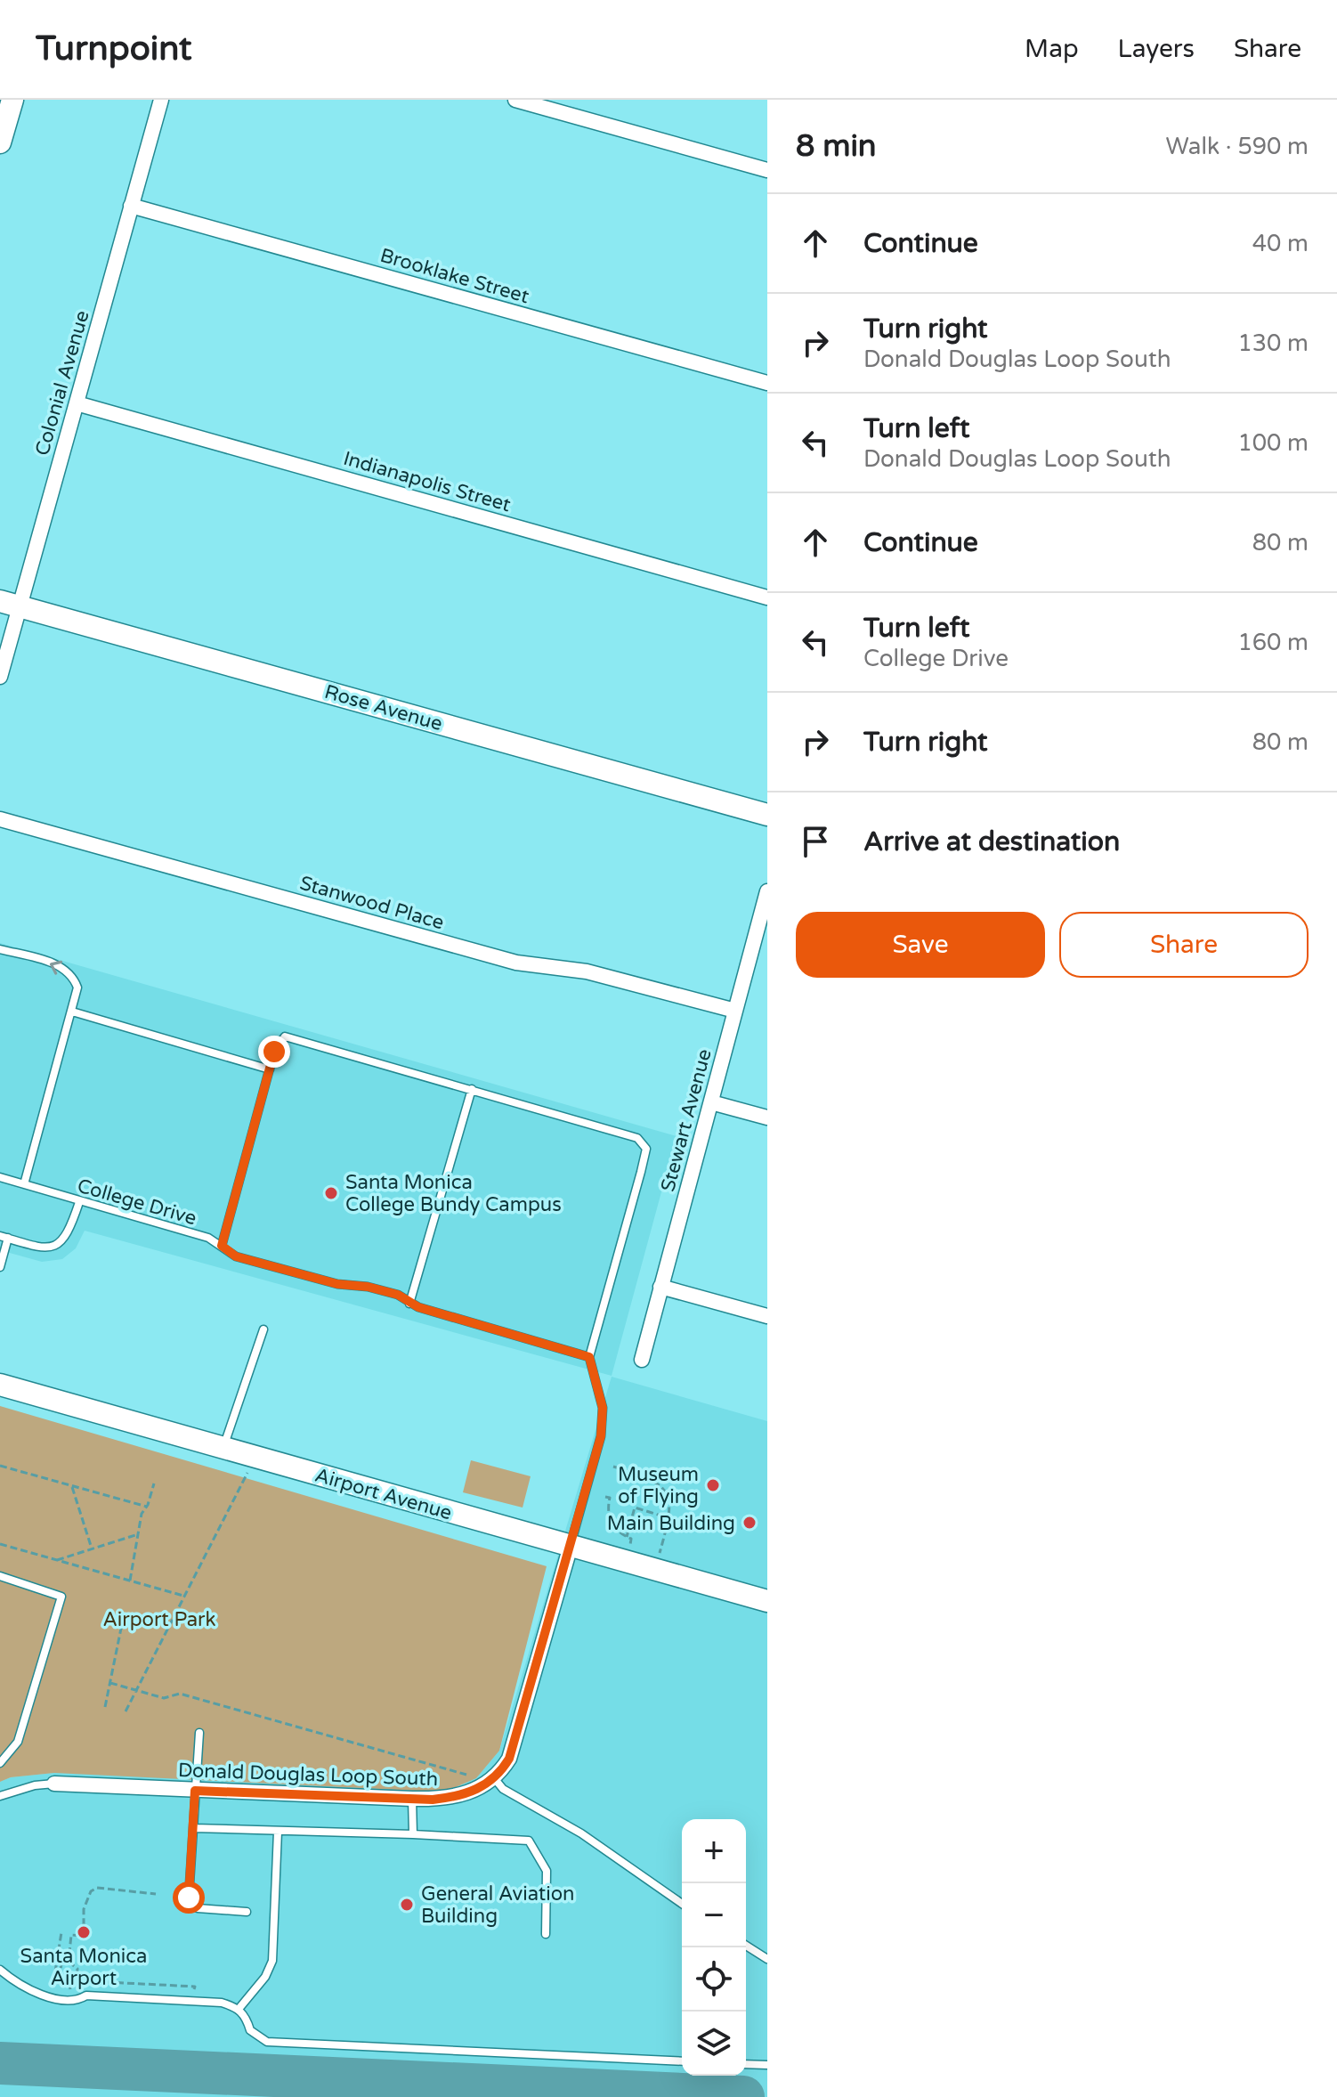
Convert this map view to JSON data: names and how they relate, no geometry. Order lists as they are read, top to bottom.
{
  "streets": {
    "street": [
      "Brooklake Street",
      "Colonial Avenue",
      "Indianapolis Street",
      "Rose Avenue",
      "Stanwood Place",
      "Stewart Avenue",
      "Airport Avenue",
      "Donald Douglas Loop South"
    ],
    "lane": ["College Drive"]
  },
  "crossings": [
    ["Brooklake Street", "Colonial Avenue"],
    ["Colonial Avenue", "Indianapolis Street"],
    ["Colonial Avenue", "Rose Avenue"],
    ["Stanwood Place", "Stewart Avenue"]
  ],
  "parks": ["Airport Park"],
  "places": [
    "Santa Monica College Bundy Campus",
    "Museum of Flying",
    "Main Building",
    "General Aviation Building",
    "Santa Monica Airport"
  ],
  "page": {
    "header": "Turnpoint",
    "nav": ["Map", "Layers", "Share"],
    "heading": ["8 min", "Walk · 590 m"],
    "list": [
      ["Continue", "40 m"],
      ["Turn right", "Donald Douglas Loop South", "130 m"],
      ["Turn left", "Donald Douglas Loop South", "100 m"],
      ["Continue", "80 m"],
      ["Turn left", "College Drive", "160 m"],
      ["Turn right", "80 m"],
      "Arrive at destination"
    ],
    "buttons": ["Save", "Share"],
    "map_buttons": ["+", "−"]
  }
}
